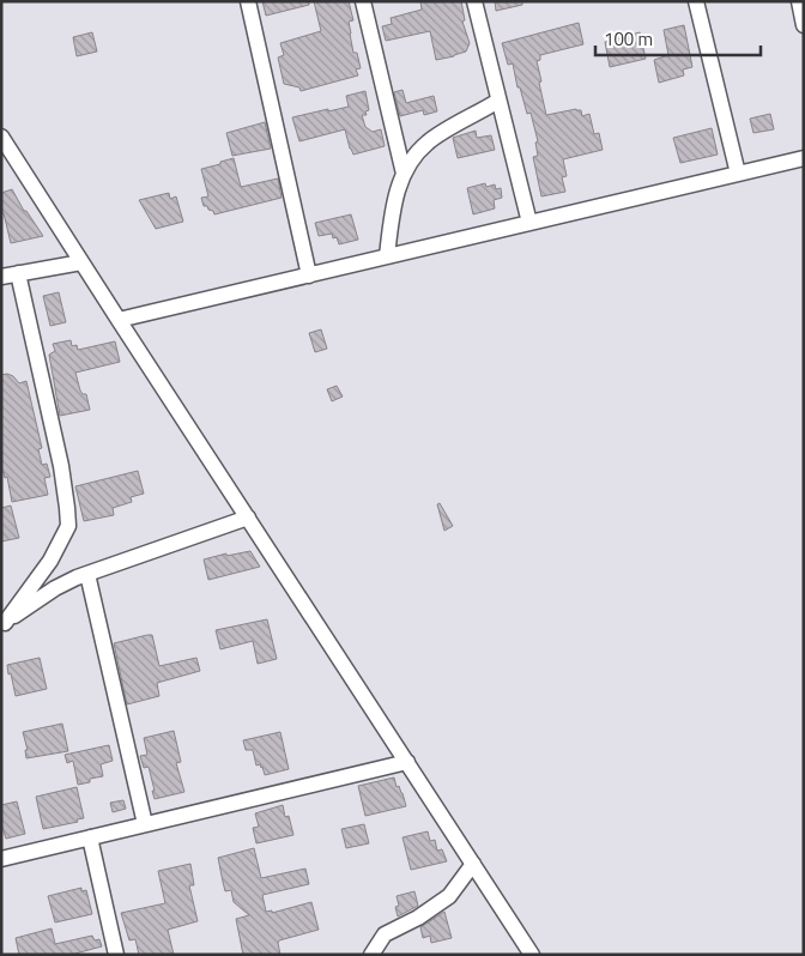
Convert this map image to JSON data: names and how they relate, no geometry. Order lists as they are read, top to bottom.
{
  "scale_bar": "100 m"
}
